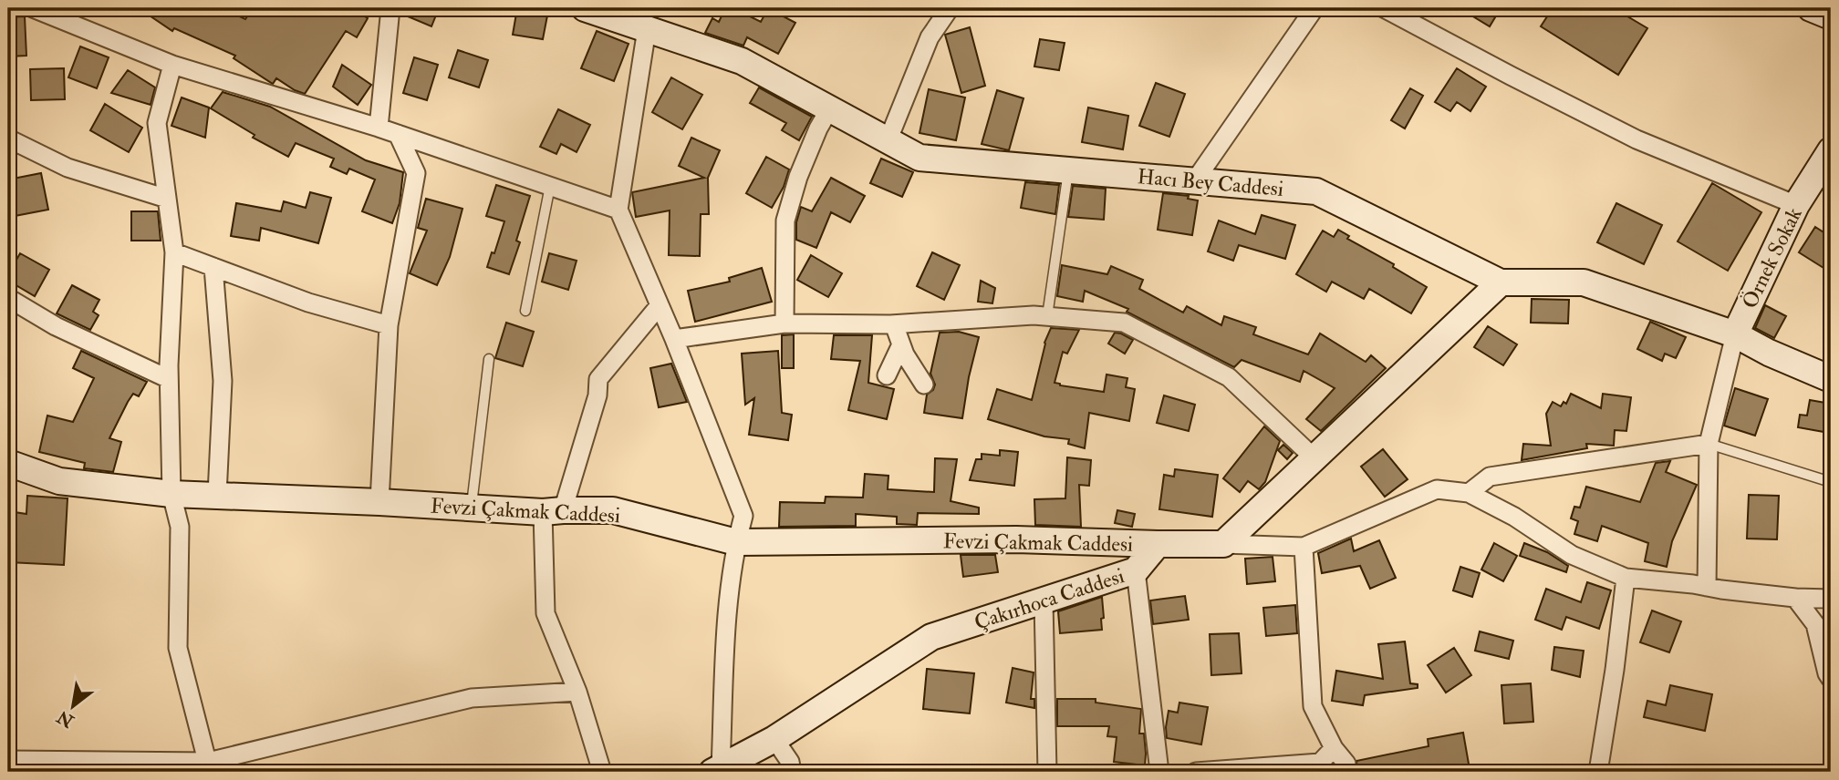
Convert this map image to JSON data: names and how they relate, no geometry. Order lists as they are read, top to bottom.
{
  "streets": {
    "street": [
      "Hacı Bey Caddesi",
      "Örnek Sokak",
      "Fevzi Çakmak Caddesi",
      "Çakırhoca Caddesi"
    ]
  },
  "crossings": [
    ["Hacı Bey Caddesi", "Örnek Sokak"],
    ["Fevzi Çakmak Caddesi", "Çakırhoca Caddesi"]
  ],
  "north": "bottom left"
}
